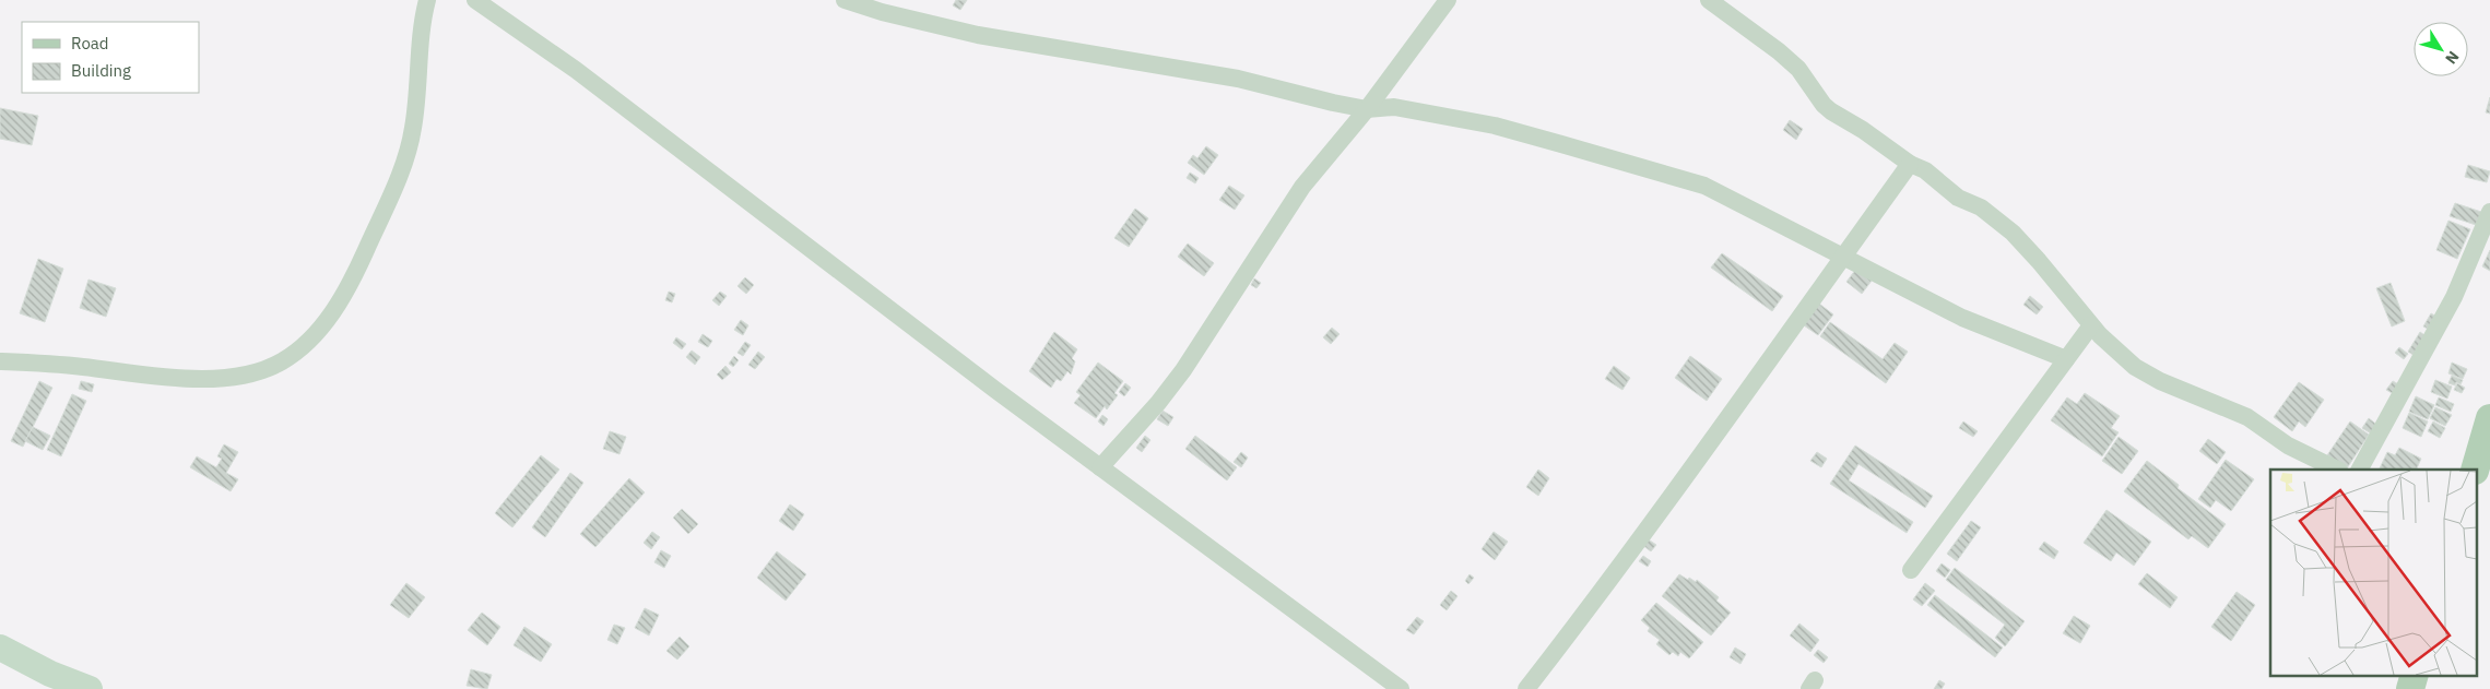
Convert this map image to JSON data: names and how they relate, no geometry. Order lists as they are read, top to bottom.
{
  "legend": ["Road", "Building"],
  "north": "bottom right"
}
